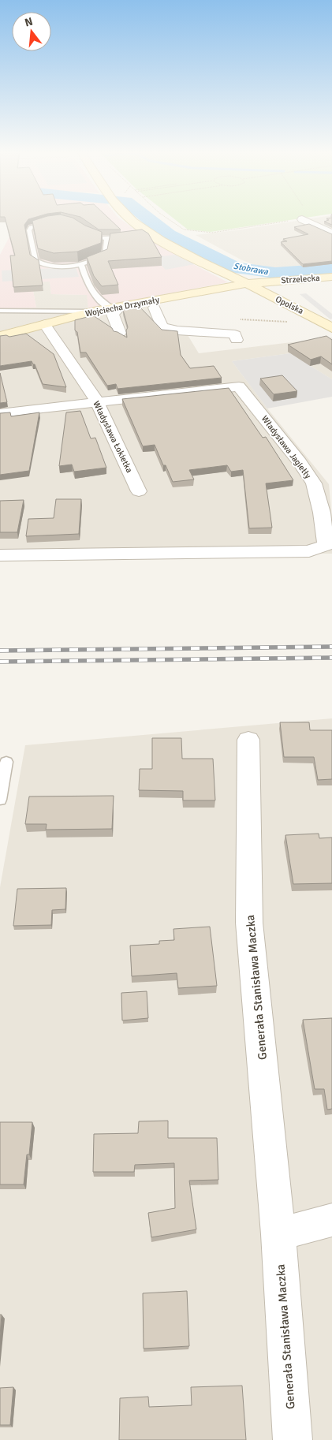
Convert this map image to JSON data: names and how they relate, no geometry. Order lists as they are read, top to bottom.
{
  "streets": {
    "main road": ["Strzelecka", "Opolska", "Wojciecha Drzymały"],
    "street": ["Władysława Łokietka", "Władysława Jagiełły", "Generała Stanisława Maczka"]
  },
  "crossings": [
    ["Strzelecka", "Opolska"],
    ["Strzelecka", "Wojciecha Drzymały"],
    ["Opolska", "Wojciecha Drzymały"],
    ["Wojciecha Drzymały", "Władysława Łokietka"],
    ["Władysława Łokietka", "Władysława Jagiełły"]
  ],
  "water": ["Stobrawa"],
  "north": "top"
}
